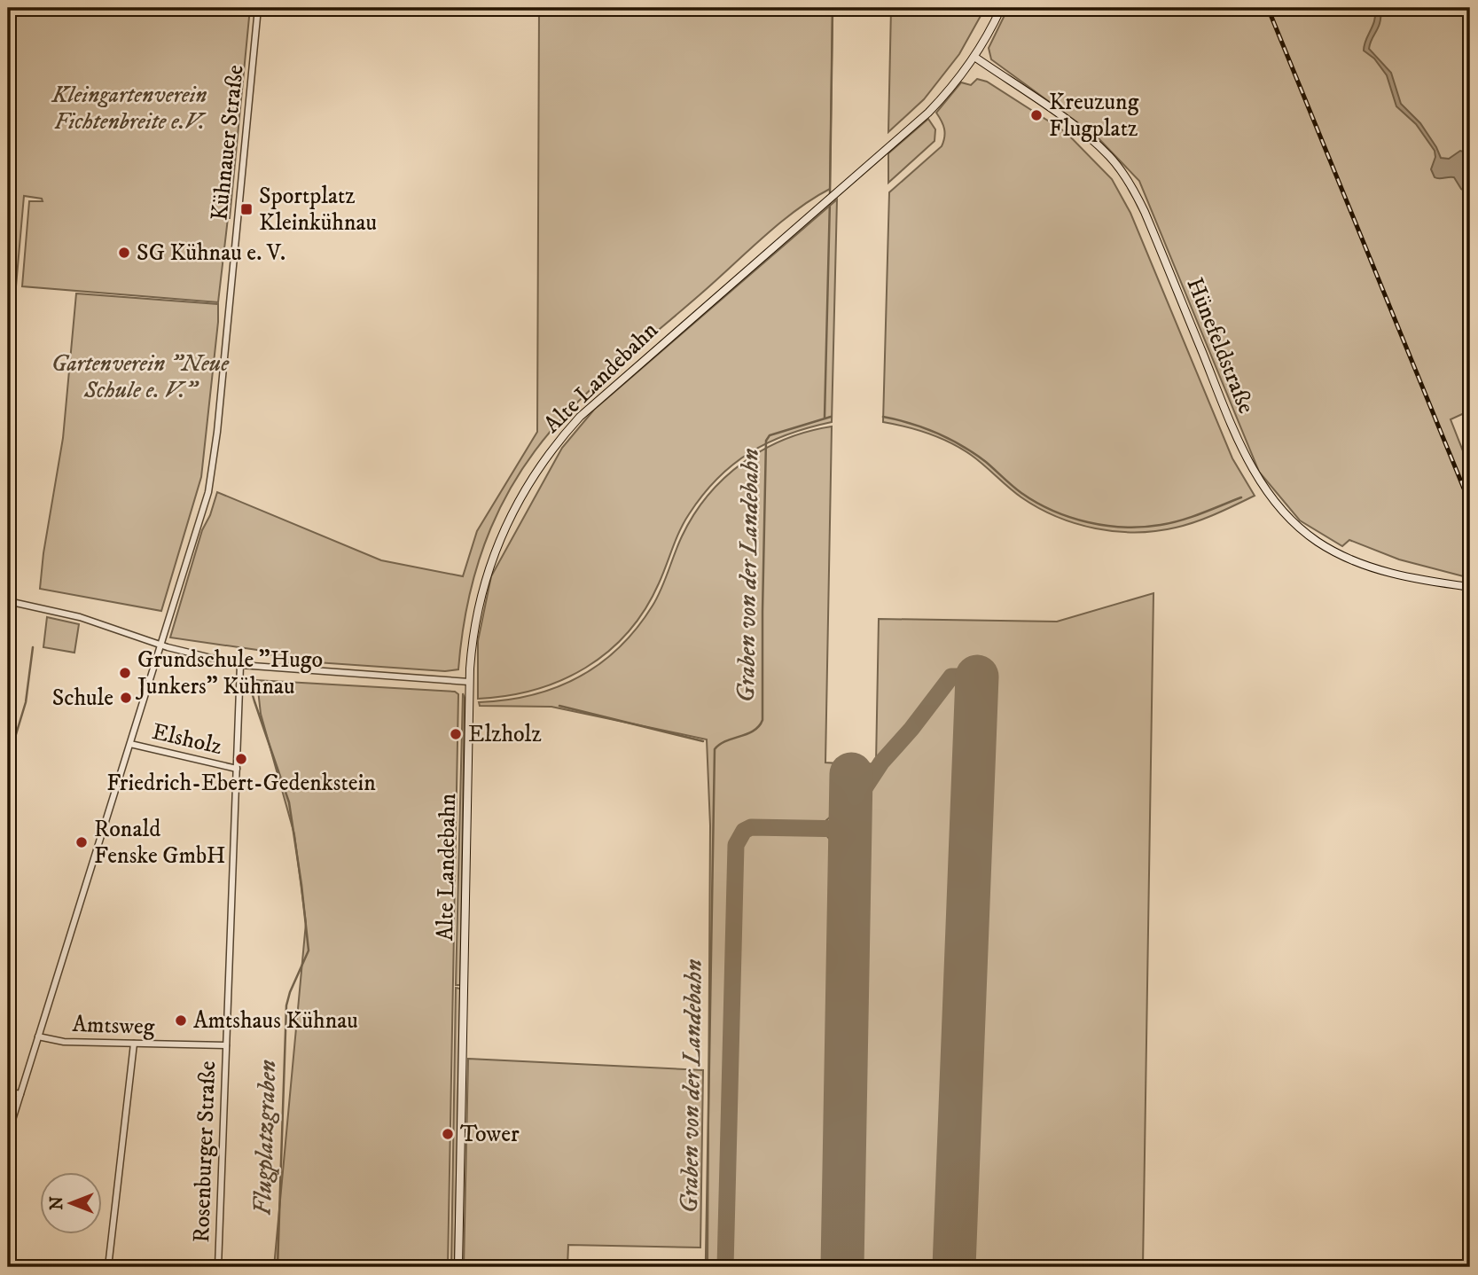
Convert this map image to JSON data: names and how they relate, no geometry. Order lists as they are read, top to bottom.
{
  "streets": {
    "main road": ["Hünefeldstraße", "Alte Landebahn"],
    "street": [
      "Kühnauer Straße",
      "Elsholz",
      "Amtsweg",
      "Rosenburger Straße"
    ]
  },
  "crossings": [
    ["Kühnauer Straße", "Elsholz"],
    ["Kühnauer Straße", "Amtsweg"],
    ["Hünefeldstraße", "Alte Landebahn"],
    ["Elsholz", "Rosenburger Straße"],
    ["Amtsweg", "Rosenburger Straße"]
  ],
  "water": ["Graben von der Landebahn", "Flugplatzgraben"],
  "parks": ["Kleingartenverein Fichtenbreite e.V.", "Gartenverein \"Neue Schule e. V.\""],
  "places": {
    "other": [
      "Kreuzung Flugplatz",
      "SG Kühnau e. V.",
      "Grundschule \"Hugo Junkers\" Kühnau",
      "Schule",
      "Elzholz",
      "Friedrich-Ebert-Gedenkstein",
      "Ronald Fenske GmbH",
      "Amtshaus Kühnau",
      "Tower"
    ],
    "transit": ["Sportplatz Kleinkühnau"]
  },
  "north": "left"
}
